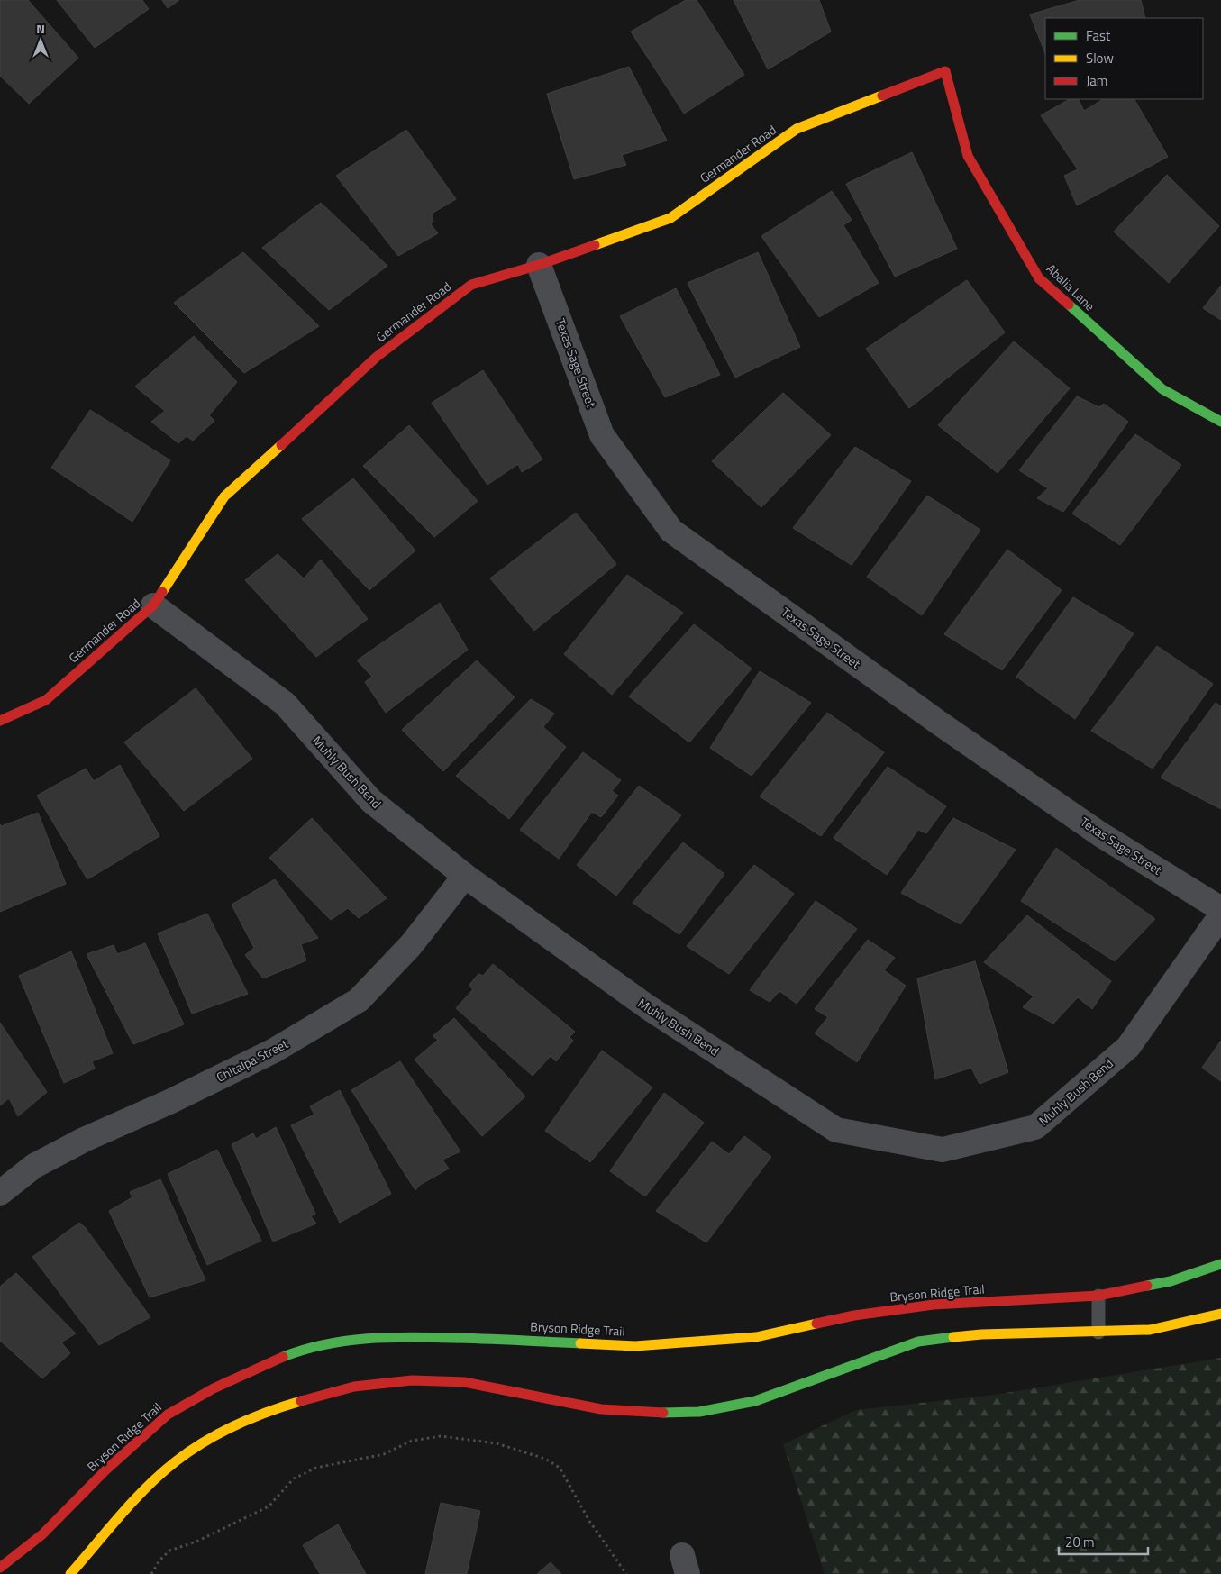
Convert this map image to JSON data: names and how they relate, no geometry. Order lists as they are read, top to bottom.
{
  "streets": {
    "street": [
      "Germander Road",
      "Abalia Lane",
      "Texas Sage Street",
      "Muhly Bush Bend",
      "Chitalpa Street",
      "Bryson Ridge Trail"
    ]
  },
  "crossings": [
    ["Germander Road", "Abalia Lane"],
    ["Germander Road", "Texas Sage Street"],
    ["Germander Road", "Muhly Bush Bend"],
    ["Muhly Bush Bend", "Chitalpa Street"]
  ],
  "legend": ["Fast", "Slow", "Jam"],
  "scale_bar": "20 m",
  "north": "top"
}
